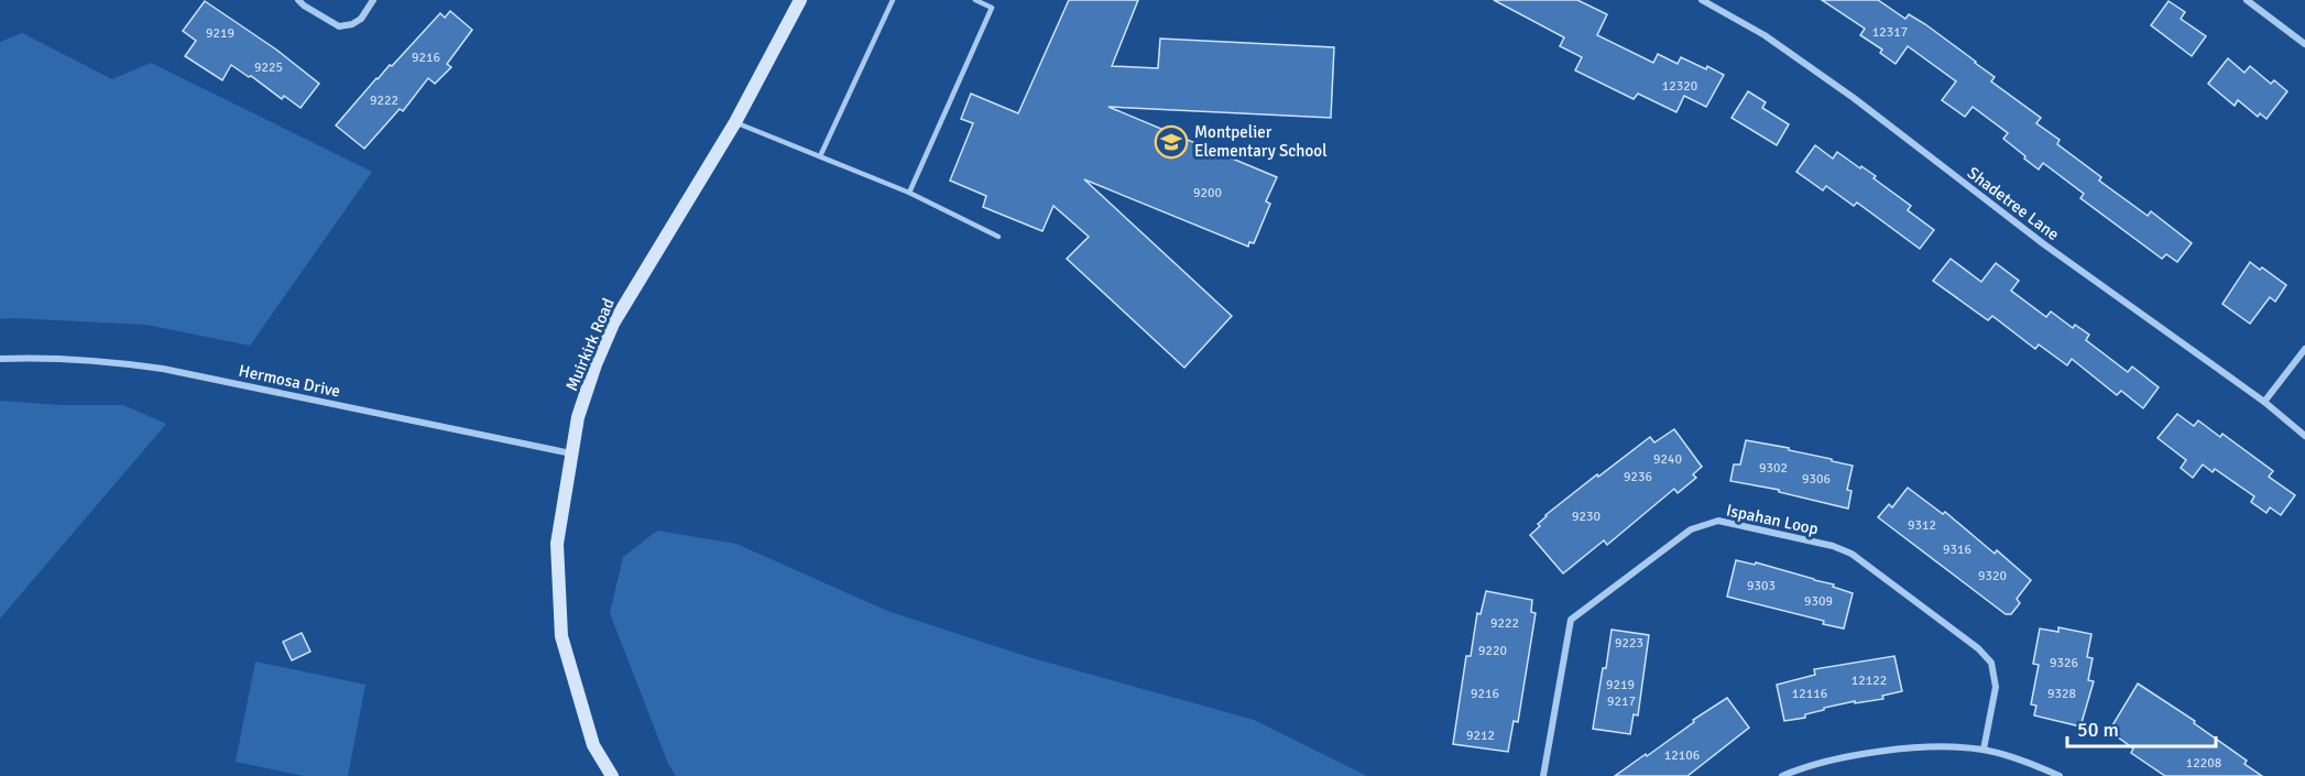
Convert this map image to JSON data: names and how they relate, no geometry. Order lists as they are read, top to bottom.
{
  "streets": {
    "main road": ["Muirkirk Road"],
    "street": ["Shadetree Lane", "Hermosa Drive", "Ispahan Loop"]
  },
  "crossings": [
    ["Muirkirk Road", "Hermosa Drive"]
  ],
  "places": {
    "school or university": ["Montpelier Elementary School"]
  },
  "house_numbers": [
    "12317",
    "9219",
    "9216",
    "9225",
    "12320",
    "9222",
    "9200",
    "9240",
    "9302",
    "9236",
    "9306",
    "9230",
    "9312",
    "9316",
    "9320",
    "9303",
    "9309",
    "9222",
    "9223",
    "9220",
    "9326",
    "12122",
    "9219",
    "9216",
    "12116",
    "9328",
    "9217",
    "9212",
    "12106",
    "12208"
  ],
  "scale_bar": "50 m"
}
